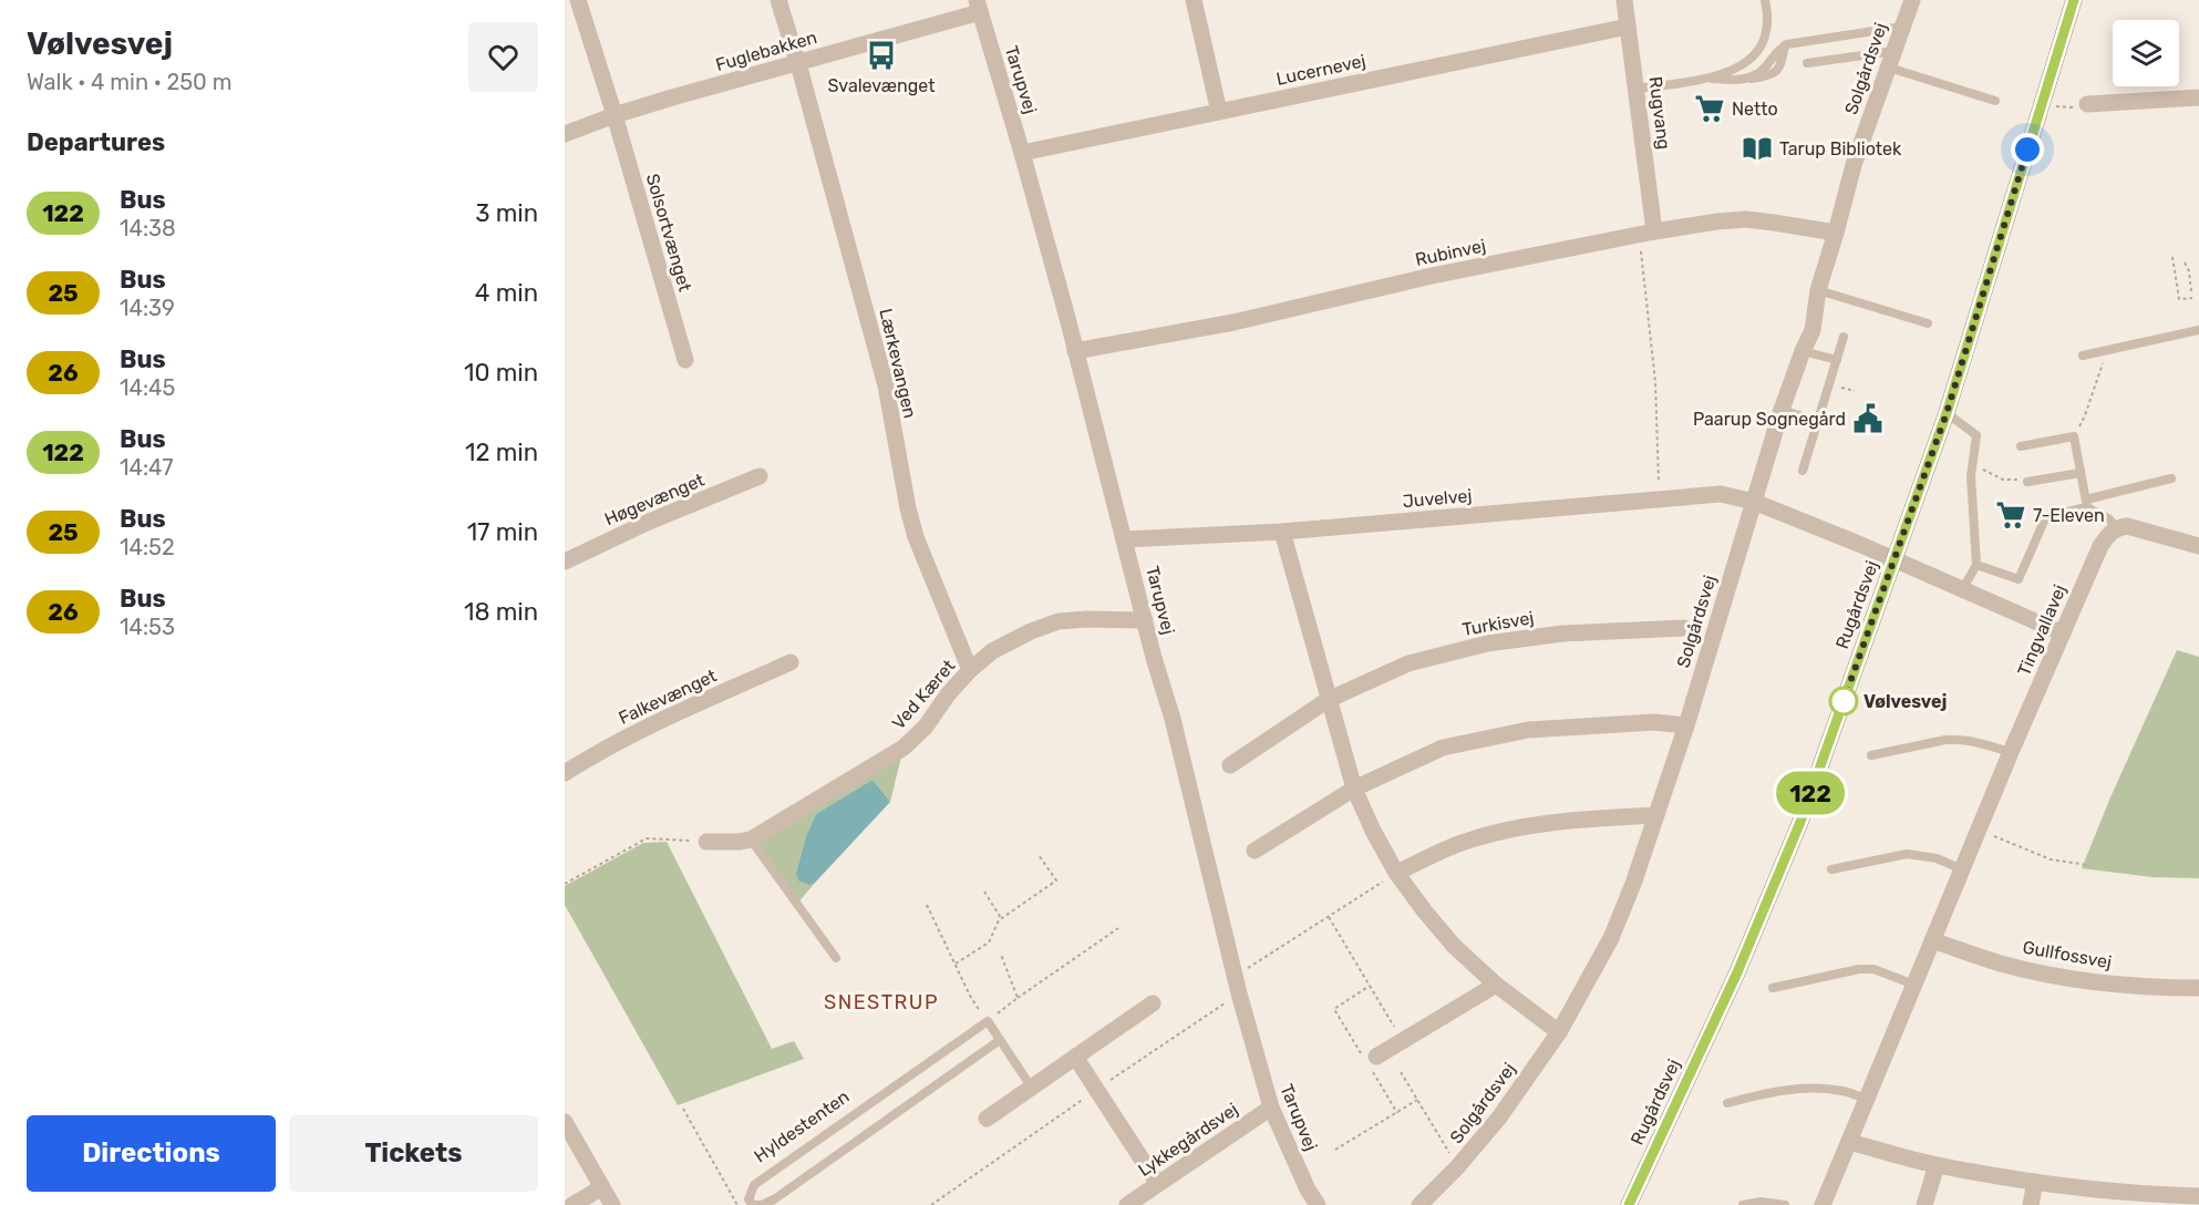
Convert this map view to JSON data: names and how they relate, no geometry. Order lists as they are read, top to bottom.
{
  "streets": {
    "main road": ["Rugårdsvej"],
    "street": [
      "Fuglebakken",
      "Solgårdsvej",
      "Lucernevej",
      "Tarupvej",
      "Rugvang",
      "Solsortvænget",
      "Rubinvej",
      "Lærkevangen",
      "Juvelvej",
      "Høgevænget",
      "Turkisvej",
      "Tingvallavej",
      "Ved Kæret",
      "Falkevænget",
      "Gullfossvej",
      "Lykkegårdsvej"
    ],
    "lane": ["Hyldestenten"]
  },
  "crossings": [
    ["Fuglebakken", "Tarupvej"],
    ["Fuglebakken", "Solsortvænget"],
    ["Fuglebakken", "Lærkevangen"],
    ["Solgårdsvej", "Rubinvej"],
    ["Solgårdsvej", "Juvelvej"],
    ["Lucernevej", "Tarupvej"],
    ["Lucernevej", "Rugvang"],
    ["Tarupvej", "Rubinvej"],
    ["Tarupvej", "Juvelvej"],
    ["Tarupvej", "Ved Kæret"],
    ["Tarupvej", "Lykkegårdsvej"],
    ["Rugvang", "Rubinvej"],
    ["Lærkevangen", "Ved Kæret"],
    ["Tingvallavej", "Gullfossvej"]
  ],
  "districts": ["SNESTRUP"],
  "places": {
    "bus stop": ["Svalevænget"],
    "supermarket": ["Netto", "7-Eleven"],
    "library": ["Tarup Bibliotek"],
    "public building": ["Paarup Sognegård"],
    "other": ["Vølvesvej"]
  },
  "lines": ["bus line 122"],
  "page": {
    "heading": [
      ["Vølvesvej", "Walk · 4 min · 250 m"],
      "Departures"
    ],
    "on_map": "122",
    "list": [
      {
        "mark": "122",
        "name": "Bus",
        "note": "14:38",
        "value": "3 min"
      },
      {
        "mark": "25",
        "name": "Bus",
        "note": "14:39",
        "value": "4 min"
      },
      {
        "mark": "26",
        "name": "Bus",
        "note": "14:45",
        "value": "10 min"
      },
      {
        "mark": "122",
        "name": "Bus",
        "note": "14:47",
        "value": "12 min"
      },
      {
        "mark": "25",
        "name": "Bus",
        "note": "14:52",
        "value": "17 min"
      },
      {
        "mark": "26",
        "name": "Bus",
        "note": "14:53",
        "value": "18 min"
      }
    ],
    "buttons": ["Directions", "Tickets"]
  }
}
